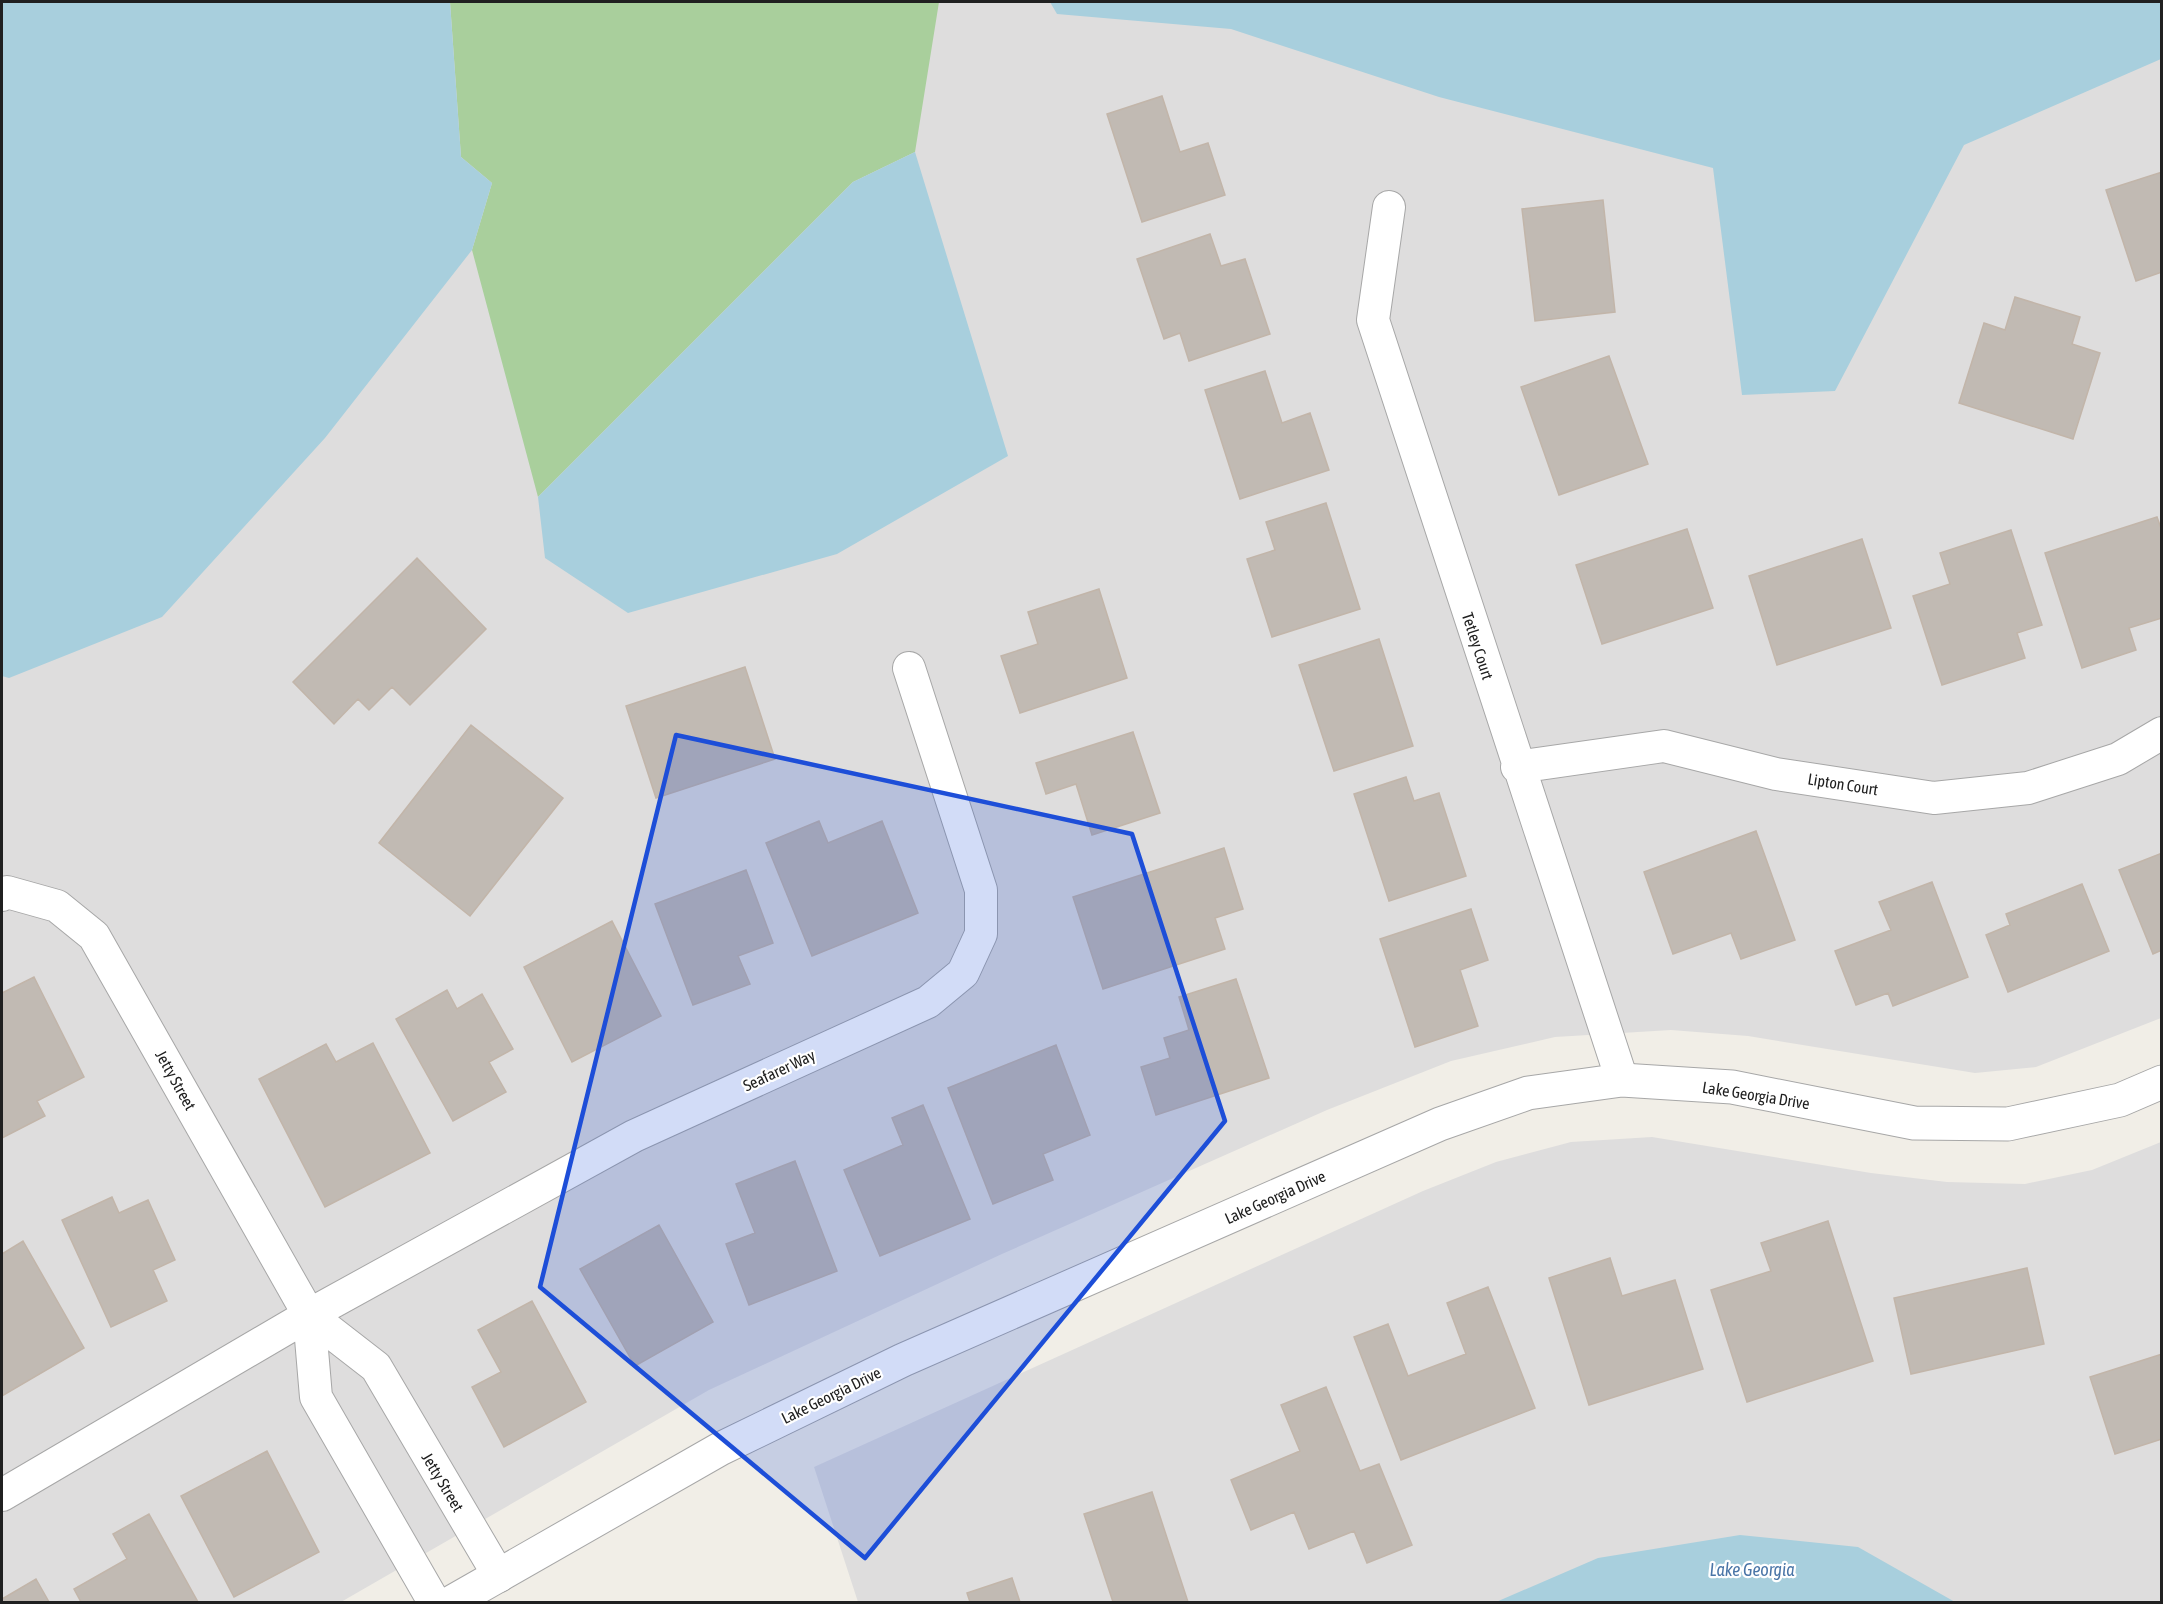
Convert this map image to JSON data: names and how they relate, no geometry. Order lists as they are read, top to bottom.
{
  "streets": {
    "street": [
      "Tetley Court",
      "Lipton Court",
      "Seafarer Way",
      "Jetty Street",
      "Lake Georgia Drive"
    ]
  },
  "crossings": [
    ["Tetley Court", "Lipton Court"],
    ["Tetley Court", "Lake Georgia Drive"],
    ["Seafarer Way", "Jetty Street"],
    ["Jetty Street", "Lake Georgia Drive"]
  ],
  "water": ["Lake Georgia"]
}
